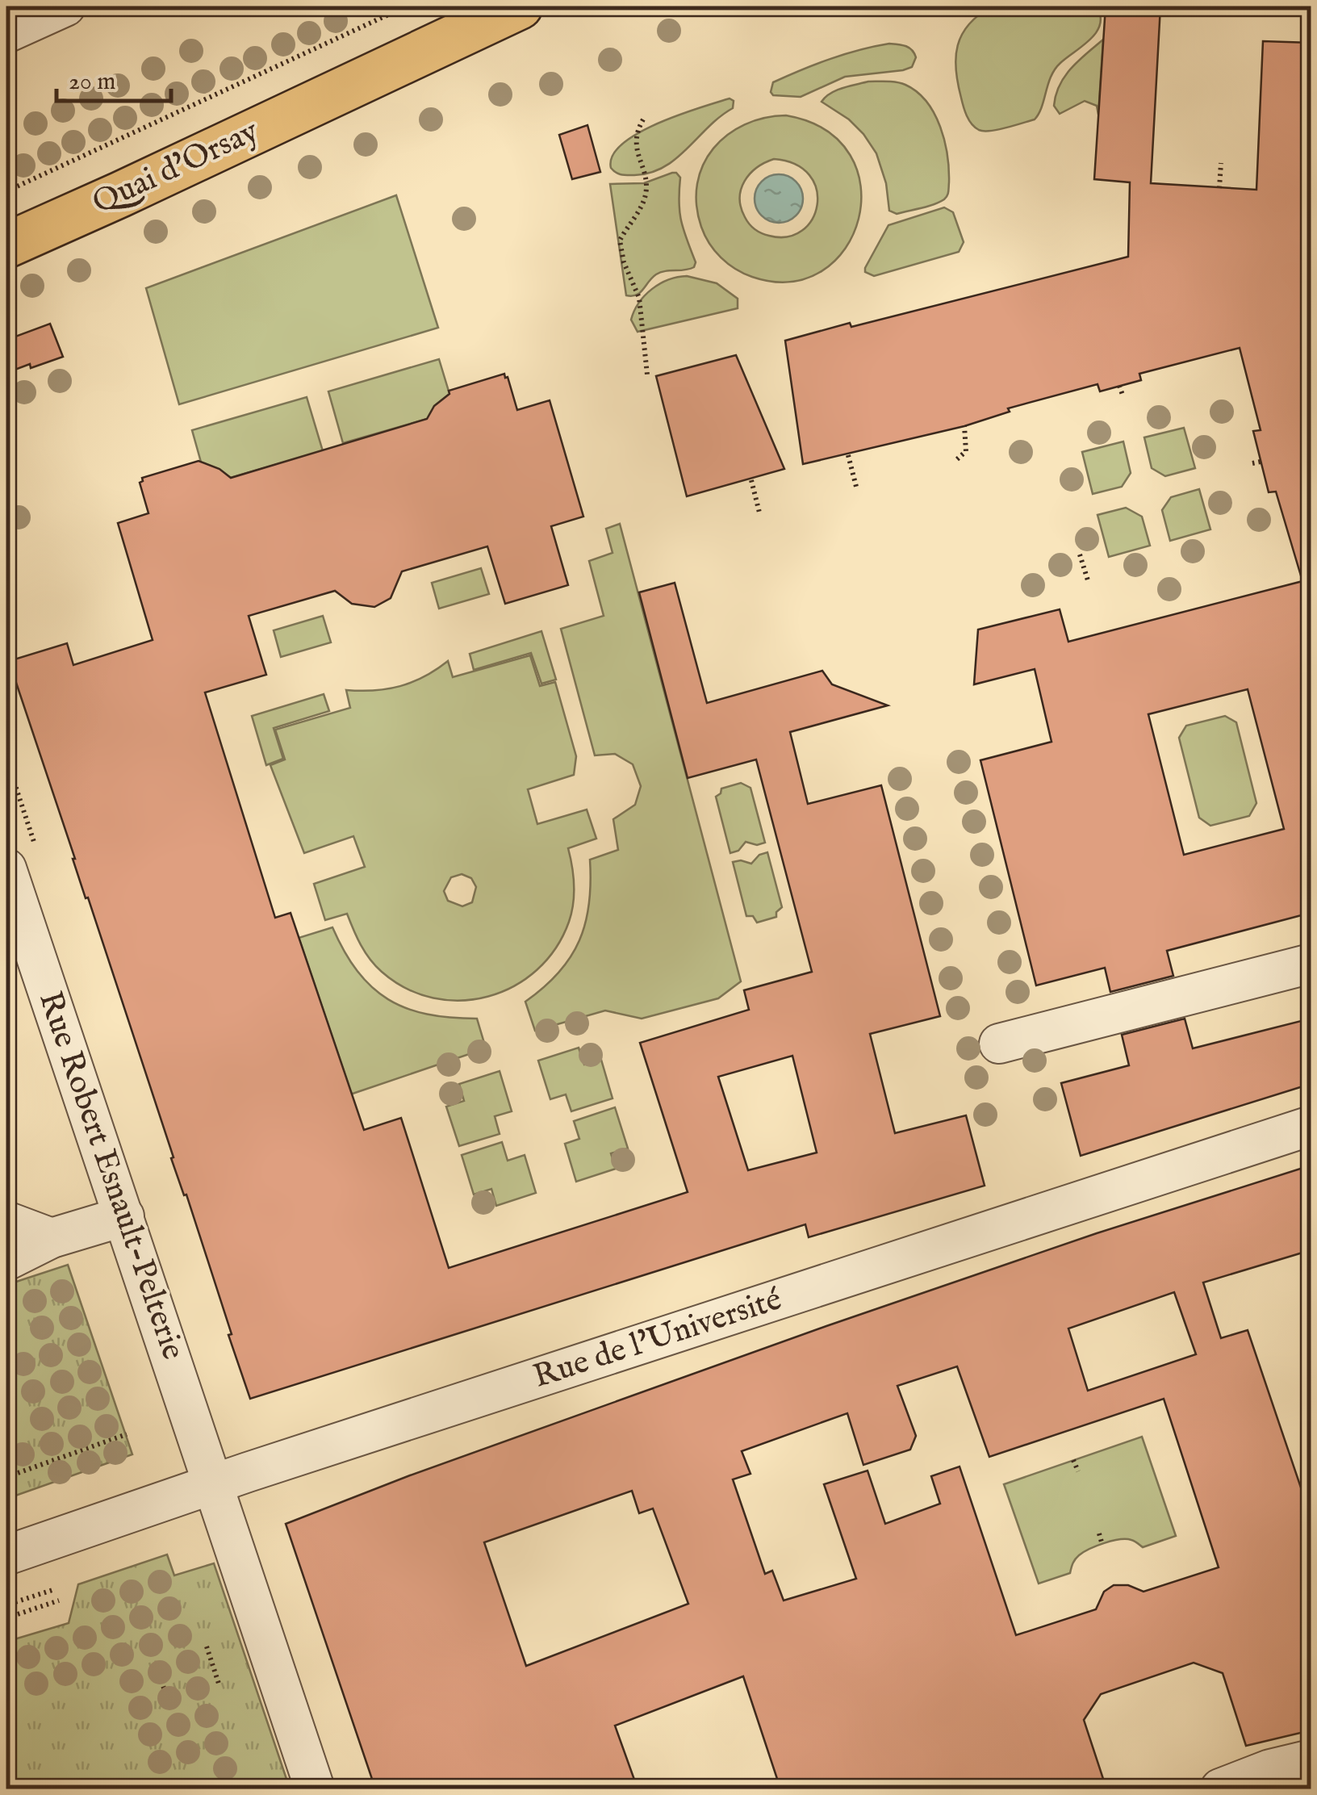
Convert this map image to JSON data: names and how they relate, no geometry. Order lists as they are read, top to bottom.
{
  "streets": {
    "main road": ["Quai d'Orsay"],
    "street": ["Rue Robert Esnault-Pelterie", "Rue de l'Université"]
  },
  "crossings": [
    ["Rue Robert Esnault-Pelterie", "Rue de l'Université"]
  ],
  "scale_bar": "20 m"
}
